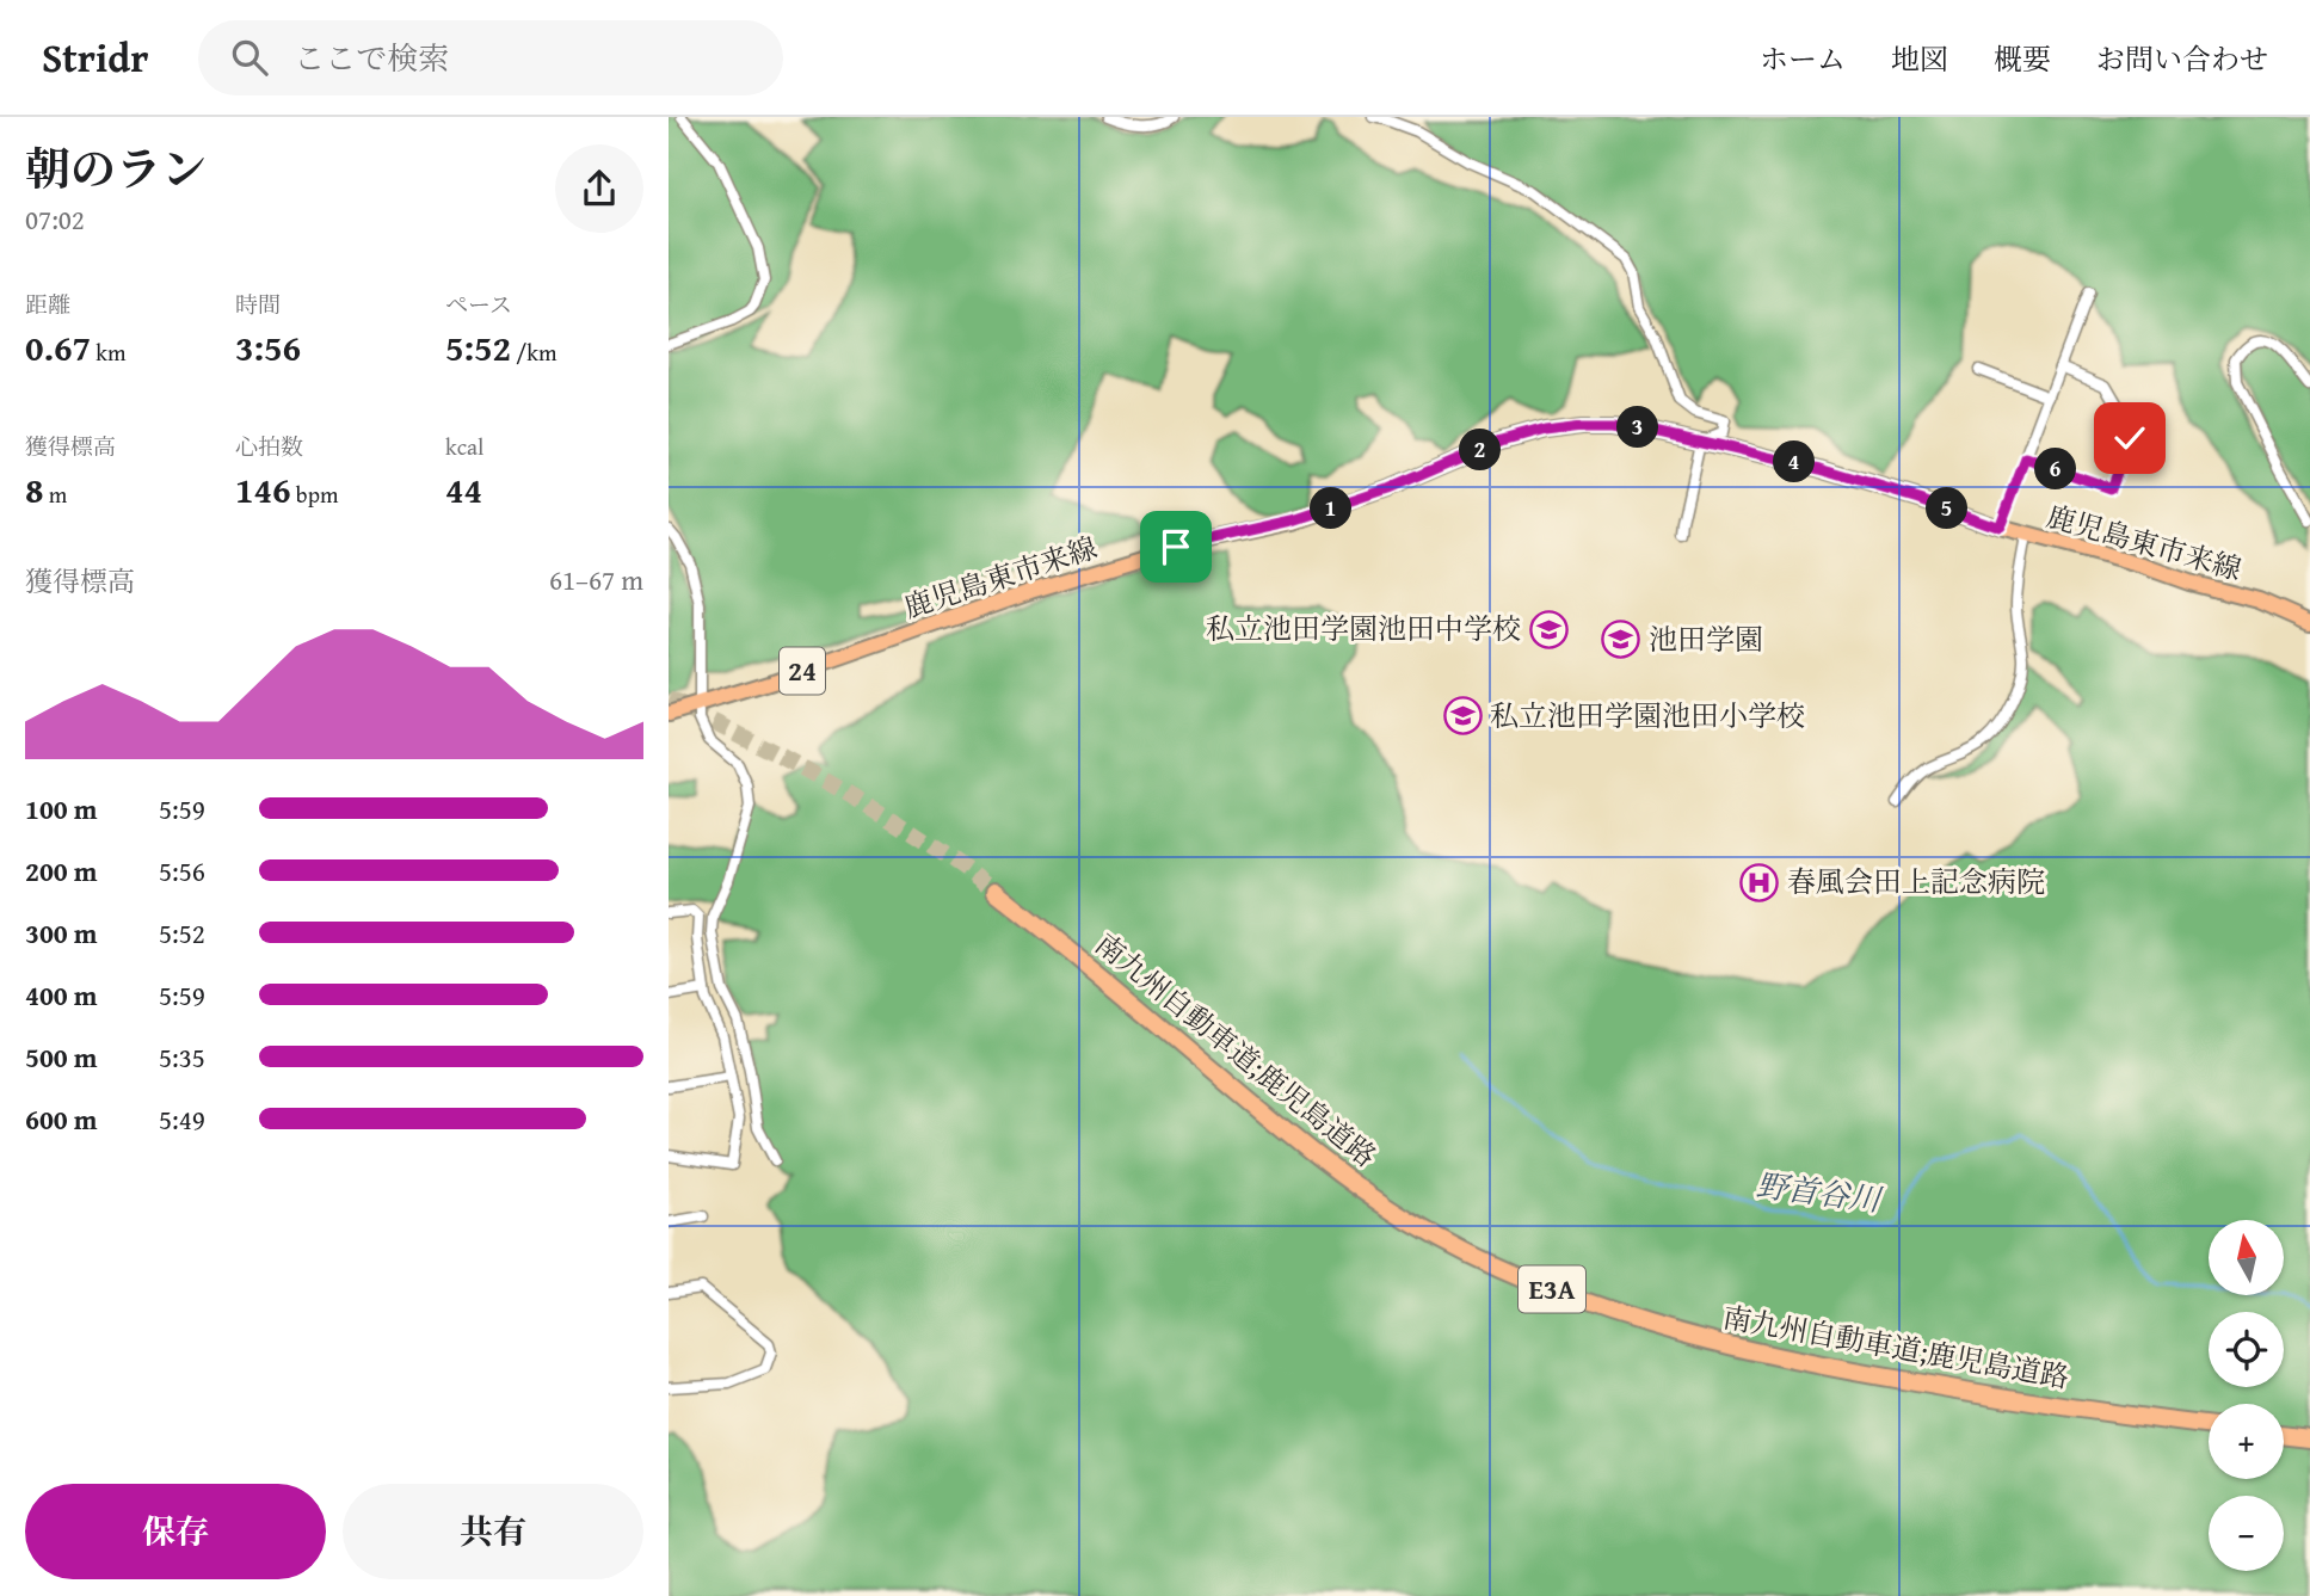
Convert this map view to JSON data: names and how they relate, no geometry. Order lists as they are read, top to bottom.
{
  "streets": {
    "highway": ["南九州自動車道;鹿児島道路", "E3A"],
    "main road": ["鹿児島東市来線", "24"]
  },
  "water": ["野首谷川"],
  "places": {
    "school or university": ["私立池田学園池田中学校", "池田学園", "私立池田学園池田小学校"],
    "hospital": ["春風会田上記念病院"]
  },
  "north": "top",
  "page": {
    "header": "Stridr",
    "search": "ここで検索",
    "nav": [
      "ホーム",
      "地図",
      "概要",
      "お問い合わせ"
    ],
    "heading": ["朝のラン", "07:02"],
    "stats": [
      ["距離", "0.67 km"],
      ["時間", "3:56"],
      ["ペース", "5:52 /km"],
      ["獲得標高", "8 m"],
      ["心拍数", "146 bpm"],
      ["kcal", "44"]
    ],
    "pins": [
      "3",
      "2",
      "4",
      "6",
      "1",
      "5"
    ],
    "chart": ["獲得標高", "61–67 m"],
    "list": [
      {
        "name": "100 m",
        "note": "5:59"
      },
      {
        "name": "200 m",
        "note": "5:56"
      },
      {
        "name": "300 m",
        "note": "5:52"
      },
      {
        "name": "400 m",
        "note": "5:59"
      },
      {
        "name": "500 m",
        "note": "5:35"
      },
      {
        "name": "600 m",
        "note": "5:49"
      }
    ],
    "map_buttons": ["+", "−"],
    "buttons": ["保存", "共有"]
  }
}
